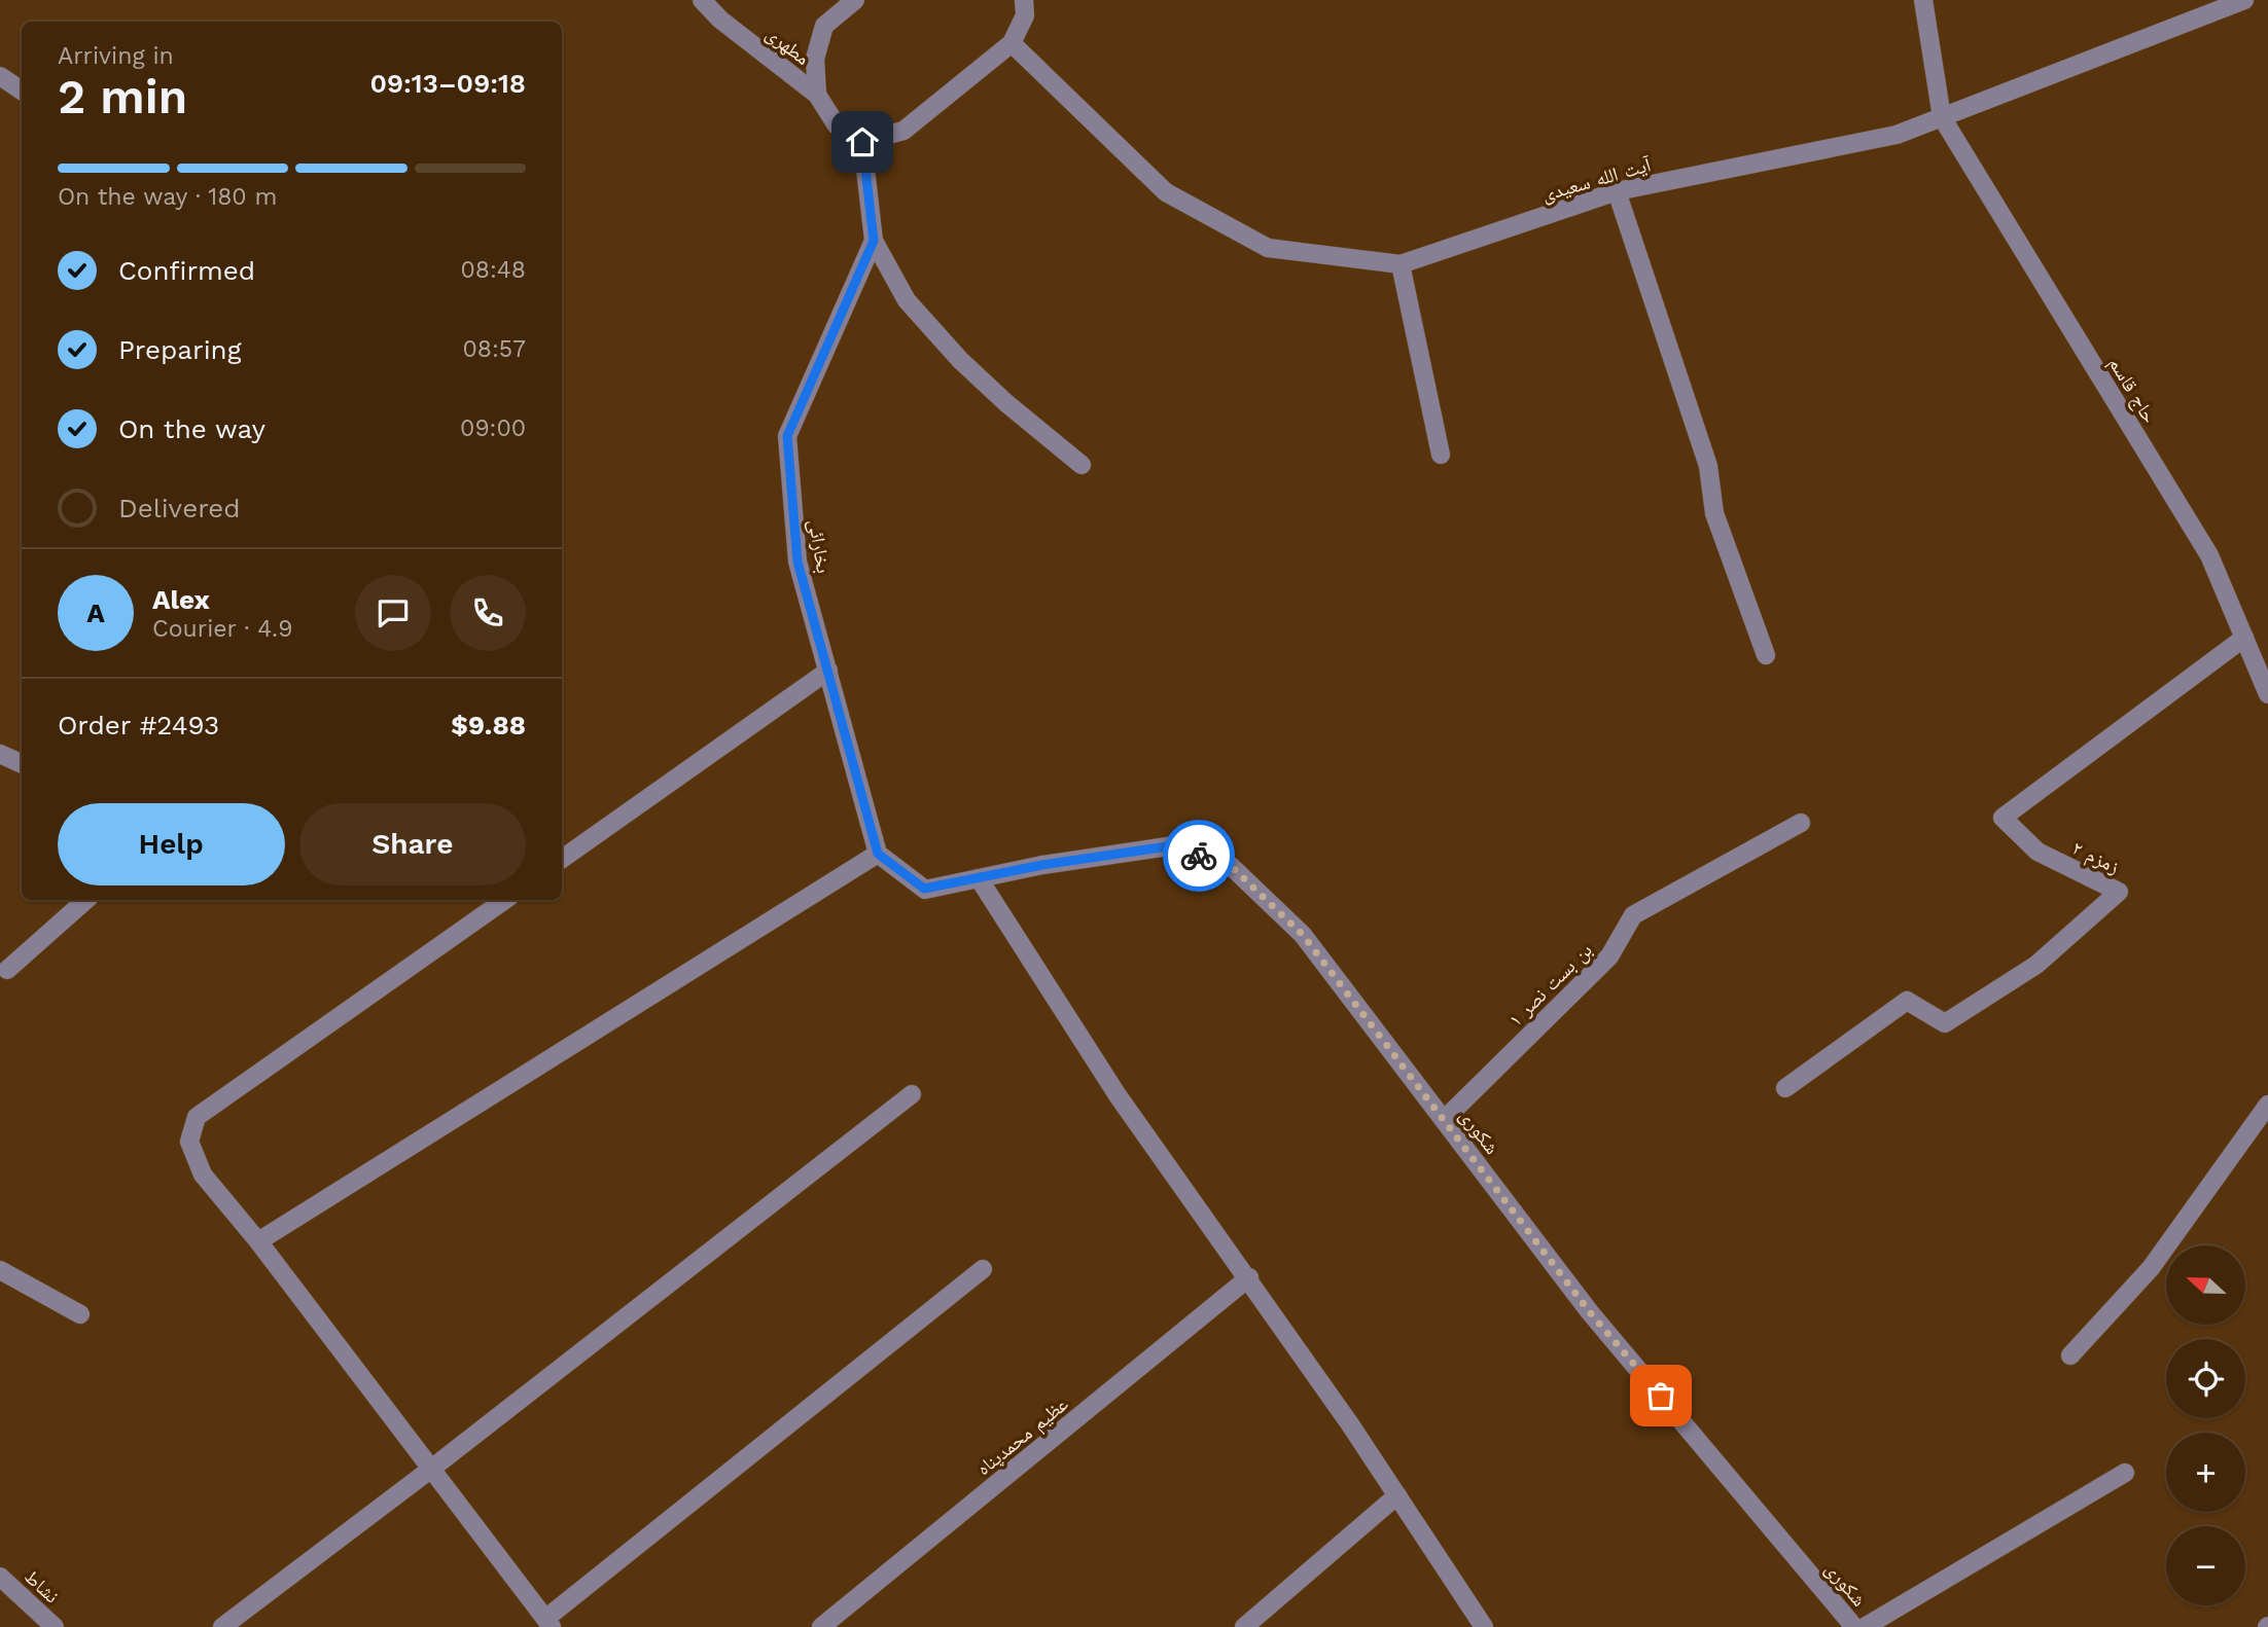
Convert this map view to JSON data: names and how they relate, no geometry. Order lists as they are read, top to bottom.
{
  "streets": {
    "street": [
      "مطهری",
      "آیت الله سعیدی",
      "حاج قاسم",
      "بخارائی",
      "زمزم ۲",
      "بن بست نصر ۱",
      "شکوری",
      "عظیم محمدپناه",
      "نشاط"
    ]
  },
  "crossings": [
    ["آیت الله سعیدی", "حاج قاسم"],
    ["حاج قاسم", "زمزم ۲"],
    ["بن بست نصر ۱", "شکوری"]
  ],
  "north": "left",
  "page": {
    "heading": ["2 min", "Arriving in", "09:13–09:18"],
    "panel": [
      "Alex",
      "Courier · 4.9",
      "Order #2493",
      "$9.88"
    ],
    "bar": "On the way · 180 m",
    "list": [
      ["Confirmed", "08:48"],
      ["Preparing", "08:57"],
      ["On the way", "09:00"],
      "Delivered"
    ],
    "round": "A",
    "buttons": ["Help", "Share"],
    "map_buttons": ["+", "−"]
  }
}
